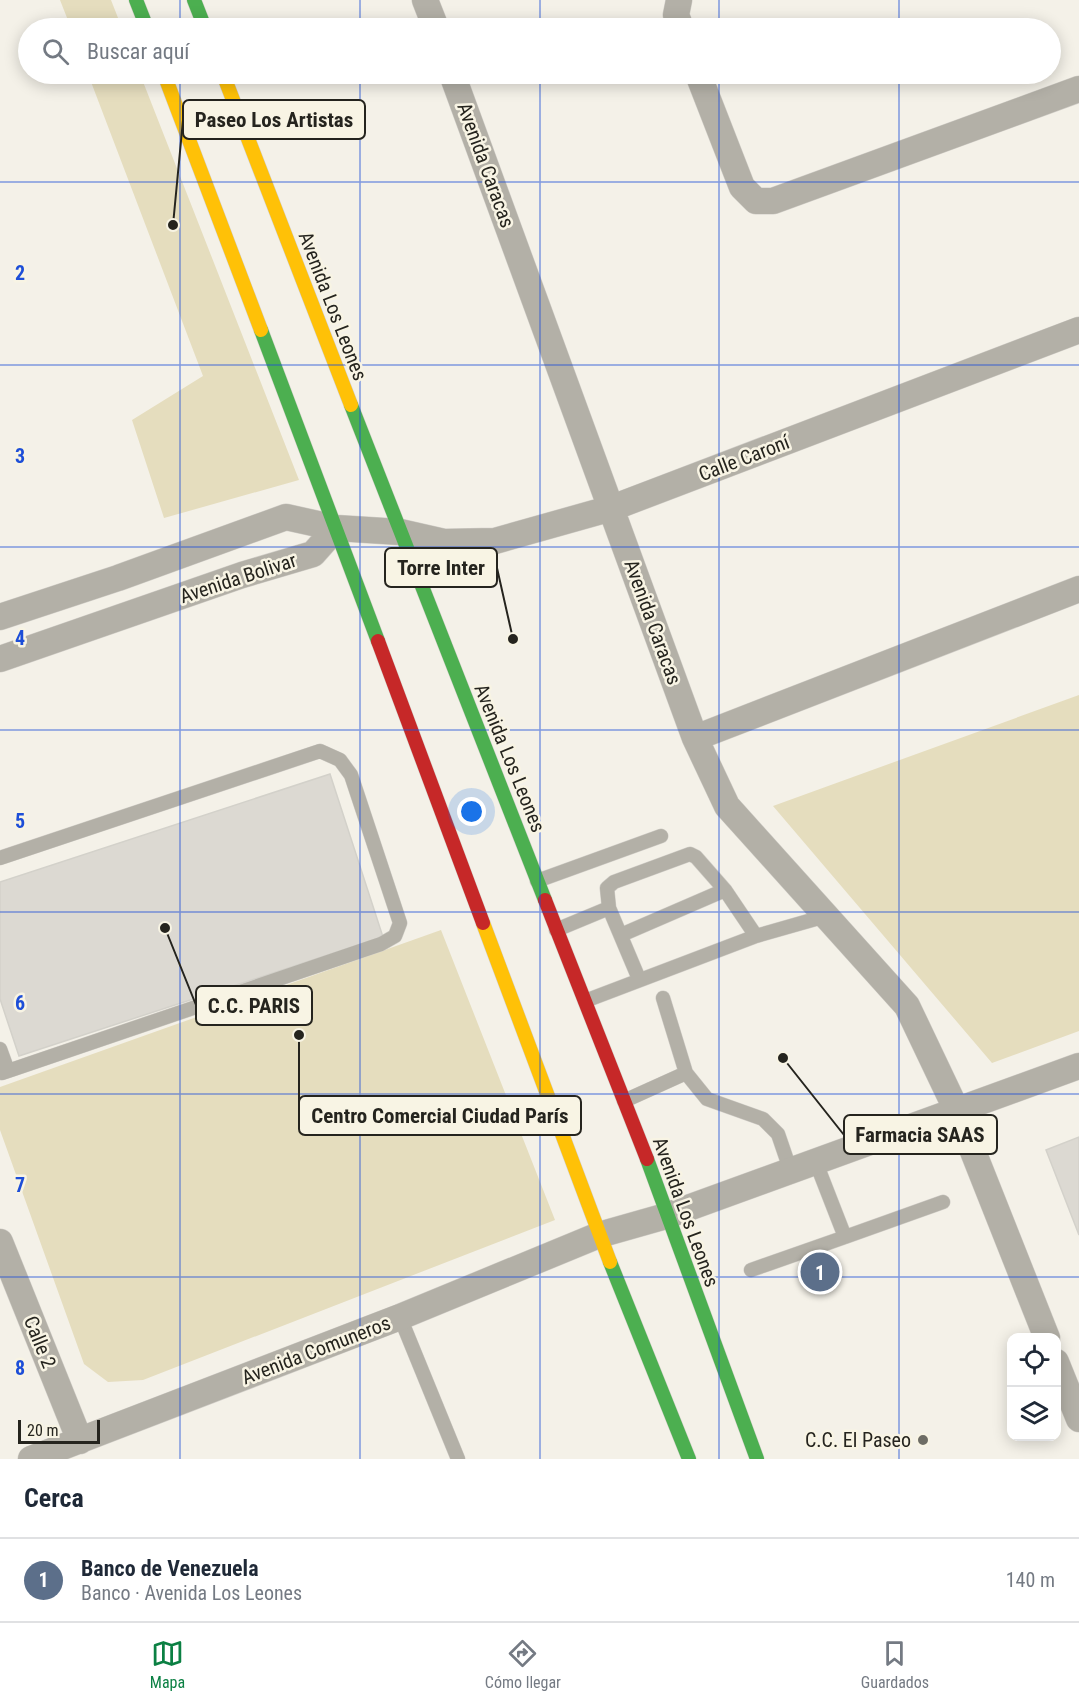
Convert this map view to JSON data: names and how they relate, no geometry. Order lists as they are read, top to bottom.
{
  "streets": {
    "street": [
      "Avenida Caracas",
      "Avenida Los Leones",
      "Calle Caroní",
      "Avenida Bolivar",
      "Calle 2",
      "Avenida Comuneros"
    ]
  },
  "crossings": [
    ["Avenida Caracas", "Calle Caroní"],
    ["Avenida Caracas", "Avenida Comuneros"],
    ["Avenida Los Leones", "Calle Caroní"],
    ["Avenida Los Leones", "Avenida Comuneros"],
    ["Calle Caroní", "Avenida Bolivar"],
    ["Calle 2", "Avenida Comuneros"]
  ],
  "places": [
    "Paseo Los Artistas",
    "Torre Inter",
    "C.C. PARIS",
    "Centro Comercial Ciudad París",
    "Farmacia SAAS",
    "C.C. El Paseo"
  ],
  "scale_bar": "20 m",
  "page": {
    "search": "Buscar aquí",
    "pins": "1",
    "scale": "20 m",
    "heading": "Cerca",
    "list": [
      {
        "mark": "1",
        "name": "Banco de Venezuela",
        "note": "Banco · Avenida Los Leones",
        "value": "140 m"
      }
    ],
    "nav": ["Mapa", "Cómo llegar", "Guardados"]
  },
  "grid": {
    "rows": [
      "2",
      "3",
      "4",
      "5",
      "6",
      "7",
      "8"
    ]
  }
}
